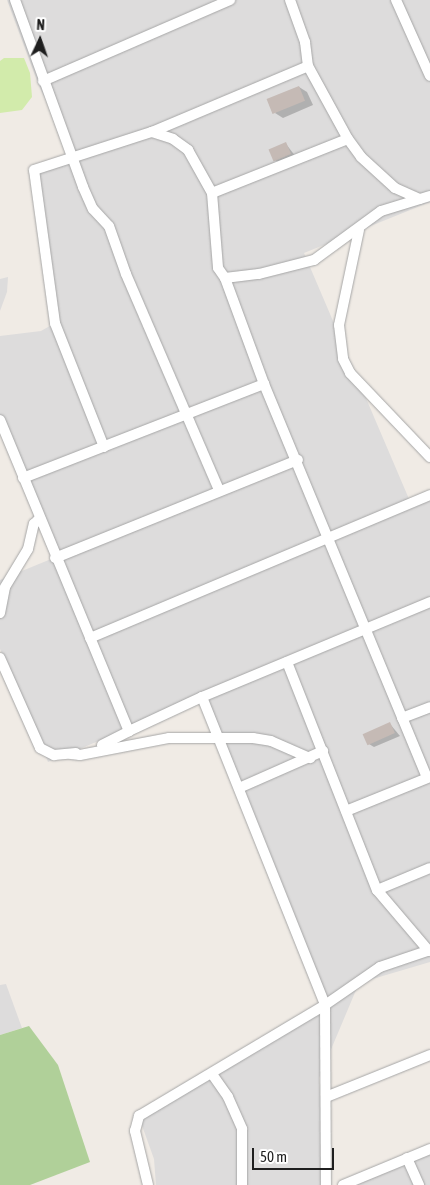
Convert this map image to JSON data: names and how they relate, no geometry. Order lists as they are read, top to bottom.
{
  "scale_bar": "50 m",
  "north": "top"
}
